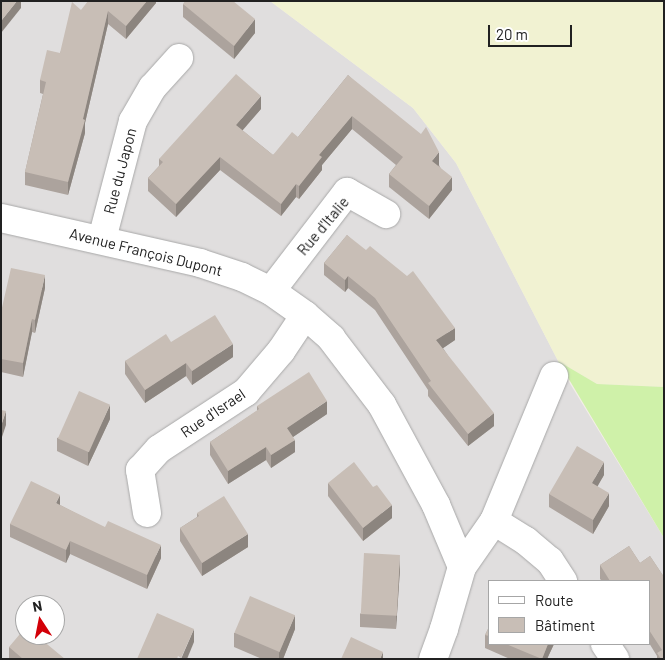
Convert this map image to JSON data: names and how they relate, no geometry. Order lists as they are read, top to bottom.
{
  "streets": {
    "street": [
      "Rue du Japon",
      "Rue d'Italie",
      "Avenue François Dupont",
      "Rue d'Israel"
    ]
  },
  "crossings": [
    ["Rue du Japon", "Avenue François Dupont"],
    ["Rue d'Italie", "Avenue François Dupont"],
    ["Avenue François Dupont", "Rue d'Israel"]
  ],
  "legend": ["Route", "Bâtiment"],
  "scale_bar": "20 m",
  "north": "top"
}
